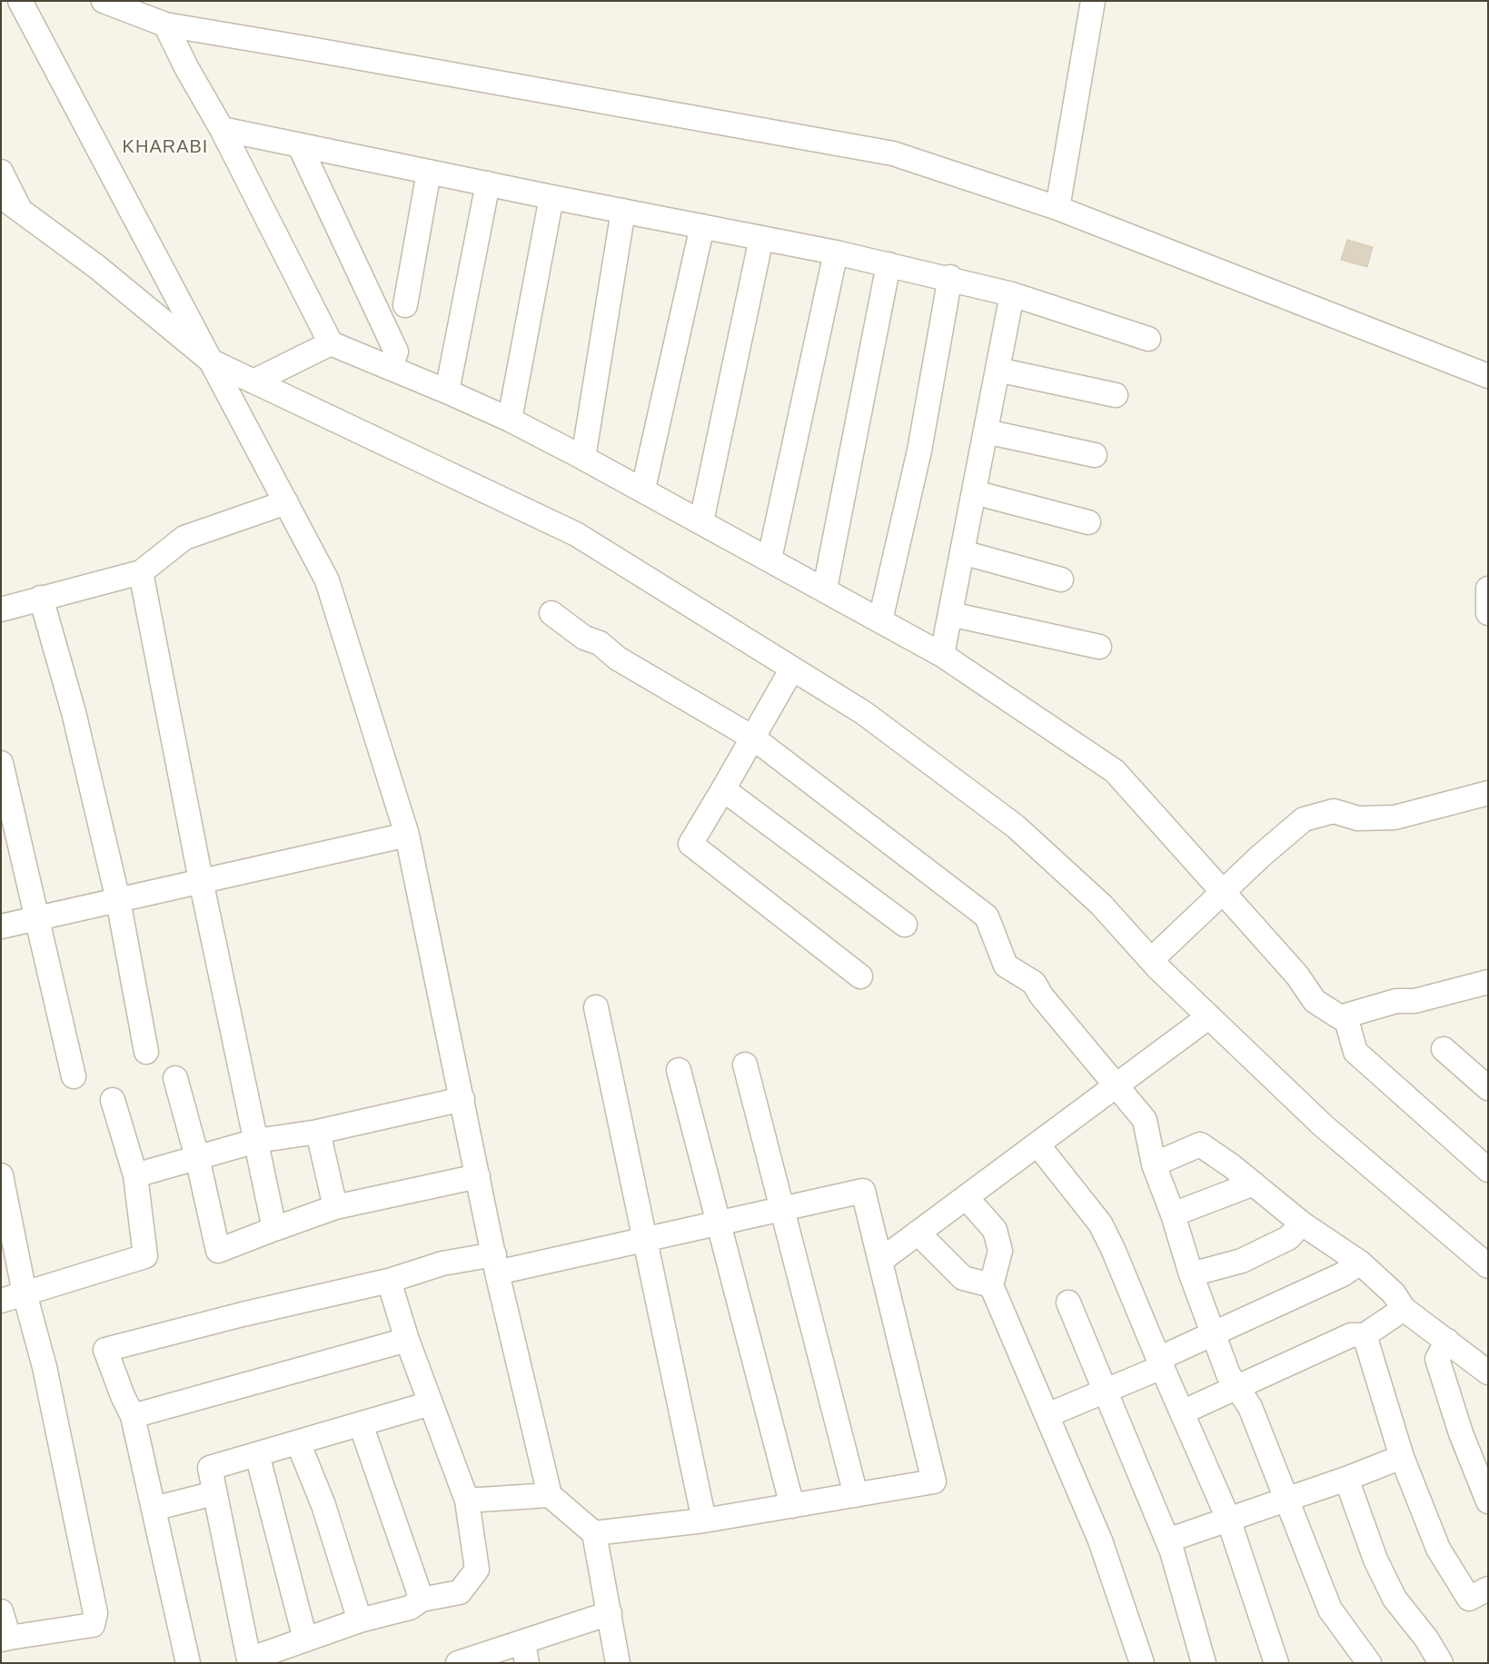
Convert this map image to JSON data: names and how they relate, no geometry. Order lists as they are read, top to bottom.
{
  "districts": ["KHARABI"]
}
